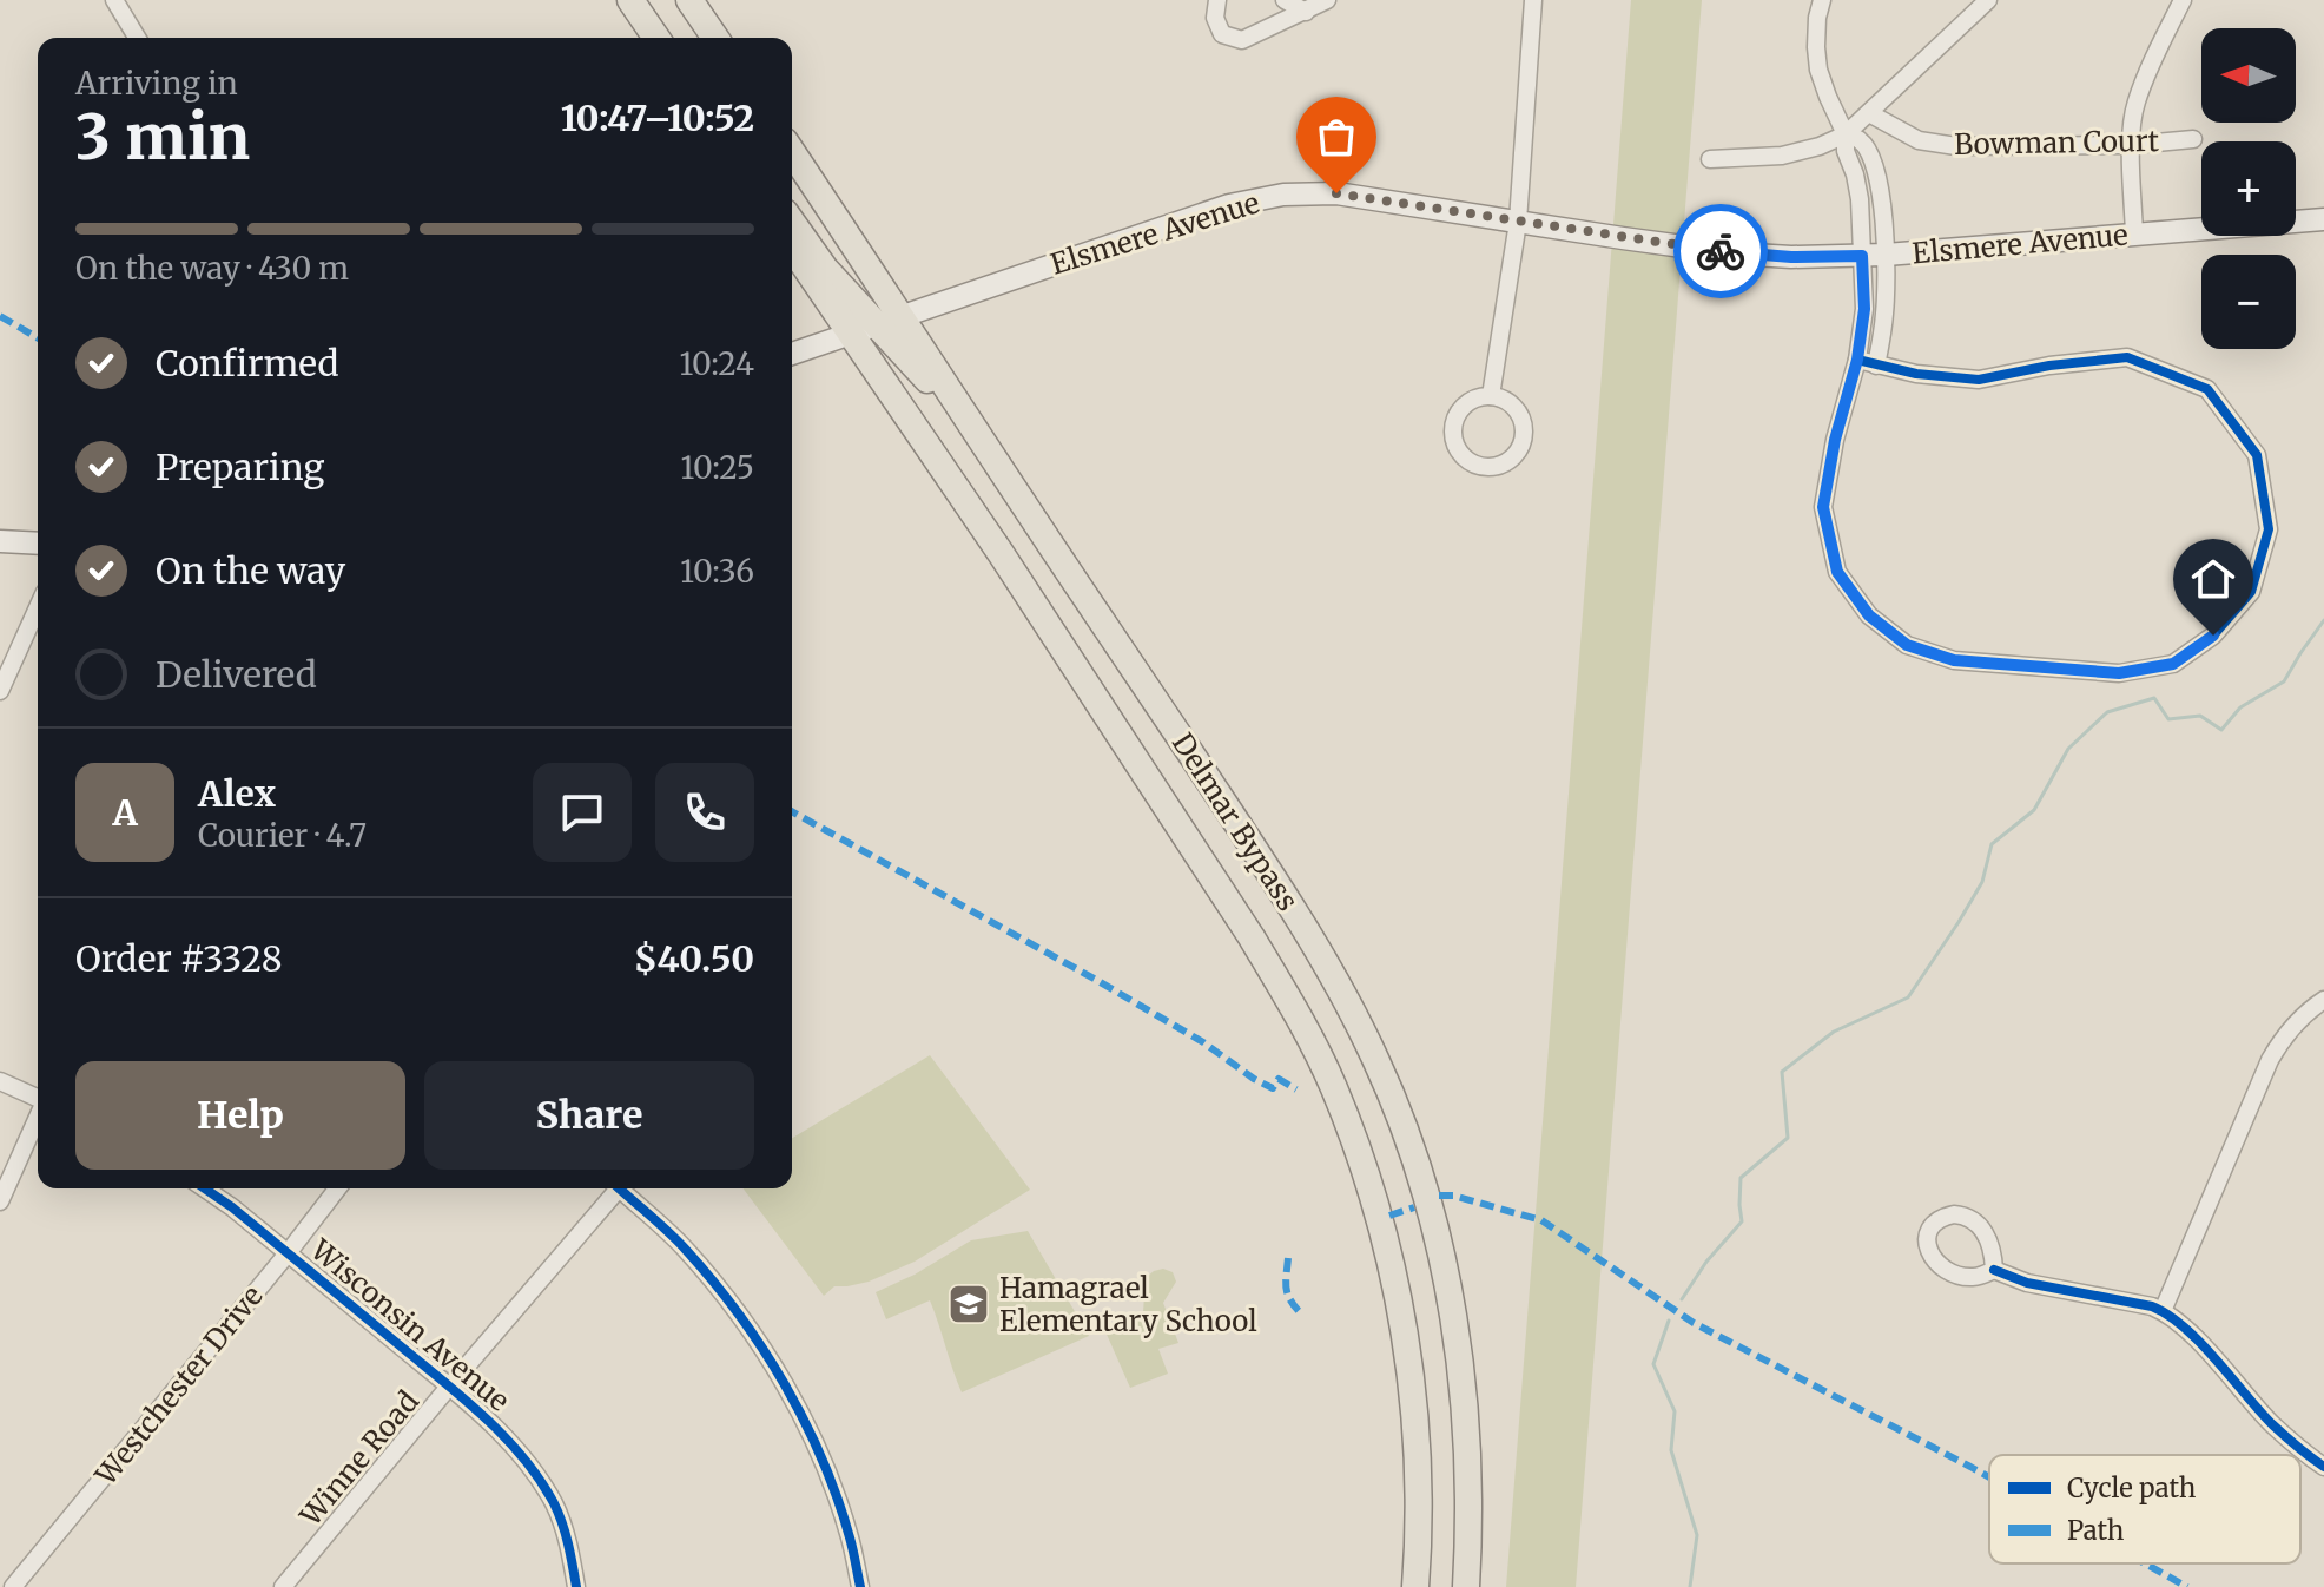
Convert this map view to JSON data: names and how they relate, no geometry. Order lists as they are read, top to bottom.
{
  "streets": {
    "main road": ["Elsmere Avenue", "Delmar Bypass"],
    "street": [
      "Bowman Court",
      "Wisconsin Avenue",
      "Westchester Drive",
      "Winne Road"
    ]
  },
  "crossings": [
    ["Elsmere Avenue", "Delmar Bypass"],
    ["Wisconsin Avenue", "Westchester Drive"],
    ["Wisconsin Avenue", "Winne Road"]
  ],
  "places": {
    "school or university": ["Hamagrael Elementary School"]
  },
  "legend": ["Cycle path", "Path"],
  "north": "left",
  "page": {
    "map_buttons": ["+", "−"],
    "heading": ["3 min", "Arriving in", "10:47–10:52"],
    "panel": [
      "Alex",
      "Courier · 4.7",
      "Order #3328",
      "$40.50"
    ],
    "bar": "On the way · 430 m",
    "list": [
      ["Confirmed", "10:24"],
      ["Preparing", "10:25"],
      ["On the way", "10:36"],
      "Delivered"
    ],
    "round": "A",
    "buttons": ["Help", "Share"]
  }
}
